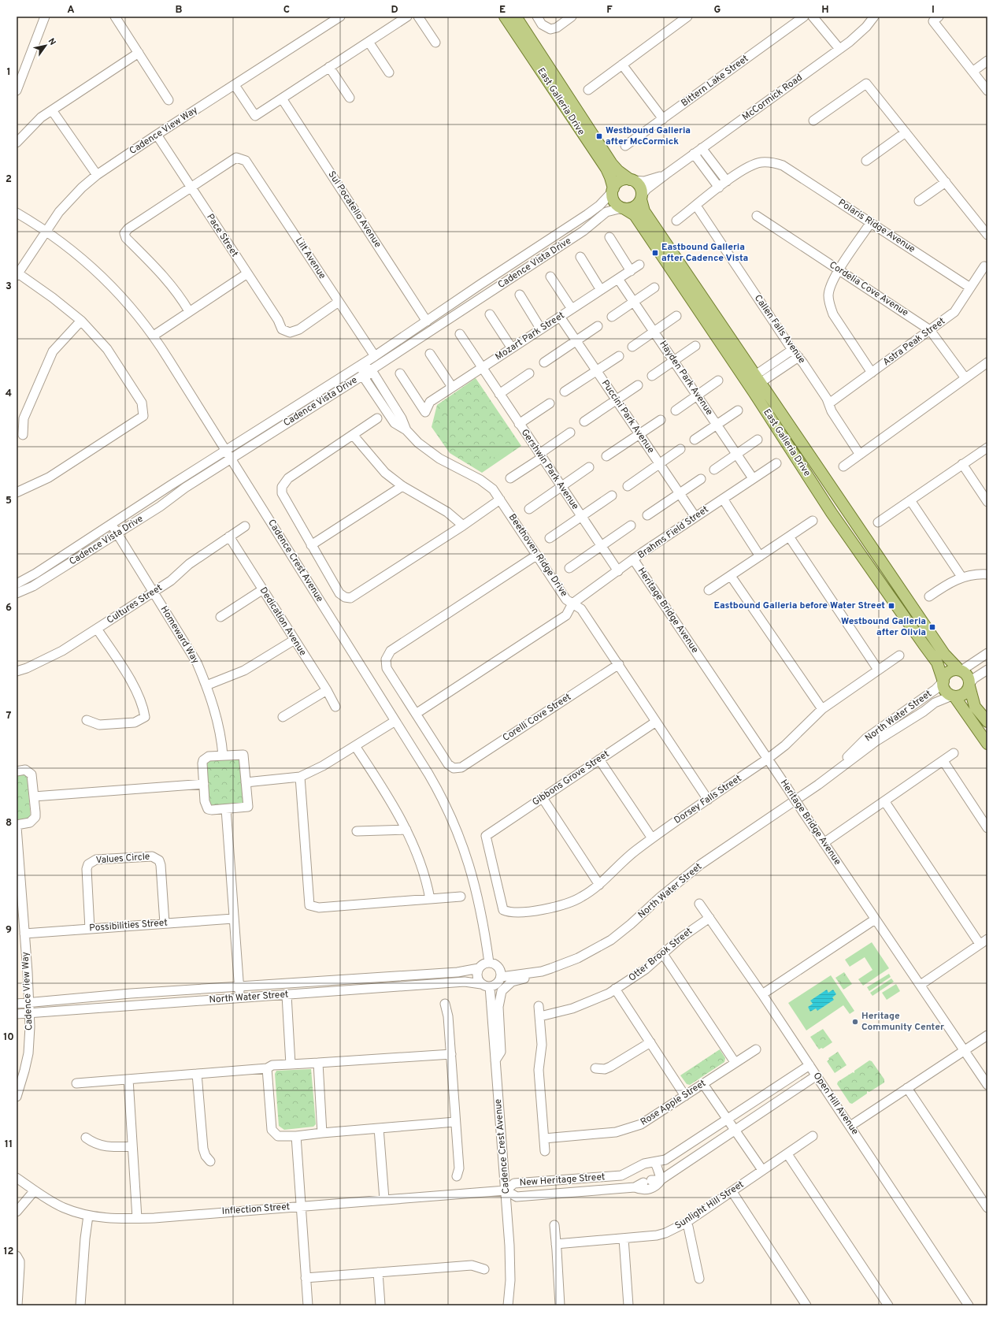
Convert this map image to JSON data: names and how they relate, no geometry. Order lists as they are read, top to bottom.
{
  "streets": {
    "main road": ["East Galleria Drive"],
    "street": [
      "Bittern Lake Street",
      "McCormick Road",
      "Cadence View Way",
      "Sul Pocatello Avenue",
      "Polaris Ridge Avenue",
      "Pace Street",
      "Lilt Avenue",
      "Cadence Vista Drive",
      "Cordelia Cove Avenue",
      "Callen Falls Avenue",
      "Mozart Park Street",
      "Astra Peak Street",
      "Hayden Park Avenue",
      "Puccini Park Avenue",
      "Gershwin Park Avenue",
      "Brahms Field Street",
      "Beethoven Ridge Drive",
      "Cadence Crest Avenue",
      "Cultures Street",
      "Heritage Bridge Avenue",
      "Dedication Avenue",
      "Homeward Way",
      "North Water Street",
      "Corelli Cove Street",
      "Gibbons Grove Street",
      "Dorsey Falls Street",
      "Values Circle",
      "Possibilities Street",
      "Otter Brook Street",
      "Rose Apple Street",
      "Open Hill Avenue",
      "New Heritage Street",
      "Sunlight Hill Street",
      "Inflection Street"
    ]
  },
  "crossings": [
    ["McCormick Road", "East Galleria Drive"],
    ["McCormick Road", "Cadence Vista Drive"],
    ["East Galleria Drive", "Cadence Vista Drive"],
    ["East Galleria Drive", "North Water Street"],
    ["Cadence View Way", "Pace Street"],
    ["Cadence View Way", "Cadence Crest Avenue"],
    ["Cadence View Way", "North Water Street"],
    ["Cadence View Way", "Possibilities Street"],
    ["Sul Pocatello Avenue", "Cadence Vista Drive"],
    ["Polaris Ridge Avenue", "Callen Falls Avenue"],
    ["Polaris Ridge Avenue", "Astra Peak Street"],
    ["Pace Street", "Lilt Avenue"],
    ["Lilt Avenue", "Cadence Vista Drive"],
    ["Cadence Vista Drive", "Beethoven Ridge Drive"],
    ["Cadence Vista Drive", "Cadence Crest Avenue"],
    ["Cadence Vista Drive", "Homeward Way"],
    ["Cordelia Cove Avenue", "Astra Peak Street"],
    ["Callen Falls Avenue", "Astra Peak Street"],
    ["Mozart Park Street", "Hayden Park Avenue"],
    ["Mozart Park Street", "Puccini Park Avenue"],
    ["Mozart Park Street", "Gershwin Park Avenue"],
    ["Hayden Park Avenue", "Brahms Field Street"],
    ["Puccini Park Avenue", "Brahms Field Street"],
    ["Gershwin Park Avenue", "Brahms Field Street"],
    ["Brahms Field Street", "Beethoven Ridge Drive"],
    ["Brahms Field Street", "Heritage Bridge Avenue"],
    ["Beethoven Ridge Drive", "Corelli Cove Street"],
    ["Beethoven Ridge Drive", "Gibbons Grove Street"],
    ["Beethoven Ridge Drive", "Dorsey Falls Street"],
    ["Cadence Crest Avenue", "North Water Street"],
    ["Cadence Crest Avenue", "New Heritage Street"],
    ["Cadence Crest Avenue", "Inflection Street"],
    ["Cultures Street", "Dedication Avenue"],
    ["Cultures Street", "Homeward Way"],
    ["Heritage Bridge Avenue", "Dorsey Falls Street"],
    ["Gibbons Grove Street", "Dorsey Falls Street"],
    ["Values Circle", "Possibilities Street"],
    ["Otter Brook Street", "Open Hill Avenue"],
    ["Open Hill Avenue", "New Heritage Street"],
    ["New Heritage Street", "Inflection Street"]
  ],
  "places": {
    "transit": [
      "Westbound Galleria after McCormick",
      "Eastbound Galleria after Cadence Vista",
      "Eastbound Galleria before Water Street",
      "Westbound Galleria after Olivia"
    ],
    "other": ["Heritage Community Center"]
  },
  "north": "top right",
  "grid": {
    "columns": [
      "A",
      "B",
      "C",
      "D",
      "E",
      "F",
      "G",
      "H",
      "I"
    ],
    "rows": [
      "1",
      "2",
      "3",
      "4",
      "5",
      "6",
      "7",
      "8",
      "9",
      "10",
      "11",
      "12"
    ]
  }
}
